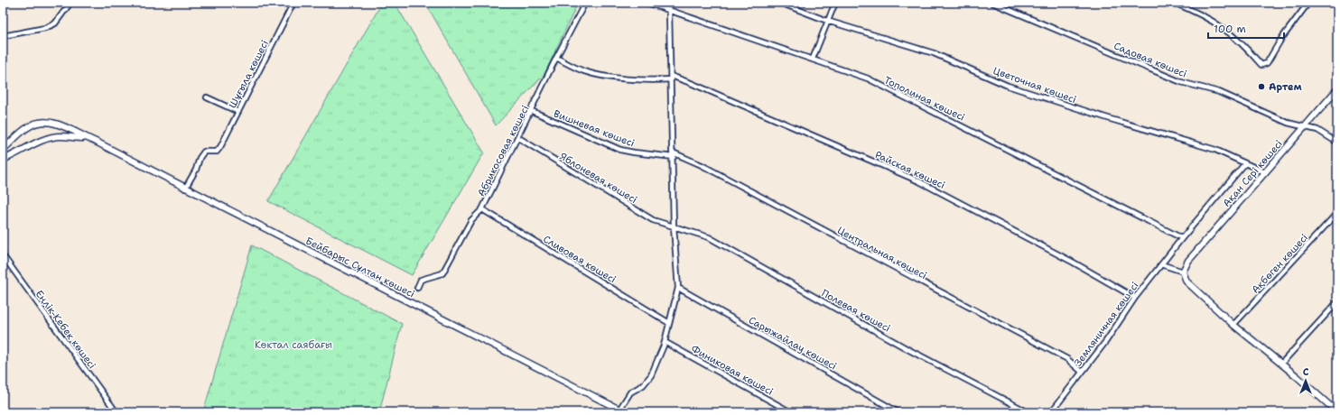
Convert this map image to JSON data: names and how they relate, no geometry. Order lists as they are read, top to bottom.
{
  "streets": {
    "street": [
      "Садовая көшесі",
      "Шұғыла көшесі",
      "Цветочная көшесі",
      "Тополиная көшесі",
      "Вишневая көшесі",
      "Абрикосовая көшесі",
      "Райская көшесі",
      "Ақан Сері көшесі",
      "Яблоневая көшесі",
      "Центральная көшесі",
      "Сливовая көшесі",
      "Ақбөген көшесі",
      "Бейбарыс Сұлтан көшесі",
      "Полевая көшесі",
      "Земляничная көшесі",
      "Еңлік-Кебек көшесі",
      "Сарыжайлау көшесі",
      "Финиковая көшесі"
    ]
  },
  "crossings": [
    ["Садовая көшесі", "Ақан Сері көшесі"],
    ["Шұғыла көшесі", "Бейбарыс Сұлтан көшесі"],
    ["Цветочная көшесі", "Ақан Сері көшесі"],
    ["Цветочная көшесі", "Земляничная көшесі"],
    ["Тополиная көшесі", "Земляничная көшесі"],
    ["Вишневая көшесі", "Абрикосовая көшесі"],
    ["Абрикосовая көшесі", "Яблоневая көшесі"],
    ["Абрикосовая көшесі", "Сливовая көшесі"],
    ["Райская көшесі", "Земляничная көшесі"],
    ["Яблоневая көшесі", "Полевая көшесі"],
    ["Центральная көшесі", "Земляничная көшесі"]
  ],
  "parks": ["Көктал саябағы"],
  "places": ["Артем"],
  "scale_bar": "100 m",
  "north": "top"
}
